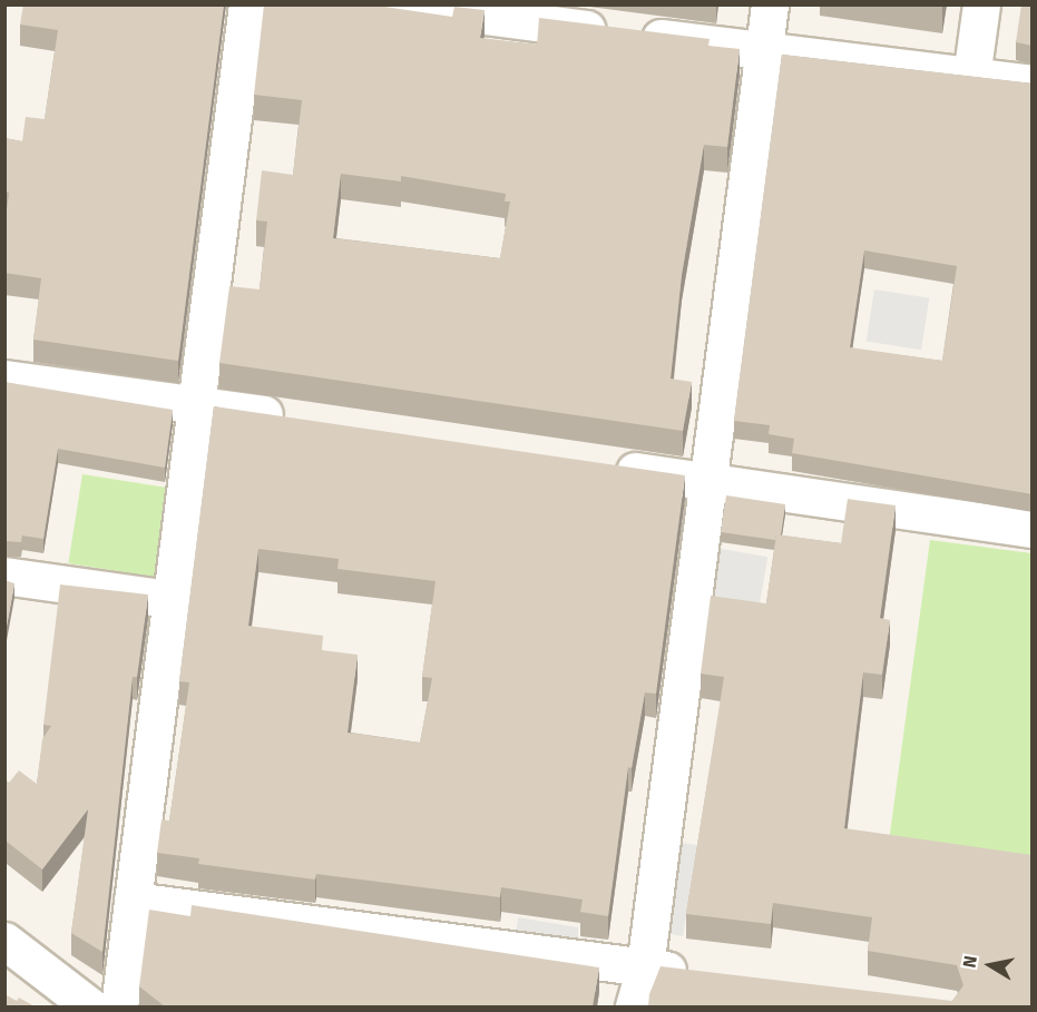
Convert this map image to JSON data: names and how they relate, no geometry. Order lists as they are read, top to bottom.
{
  "north": "left"
}
